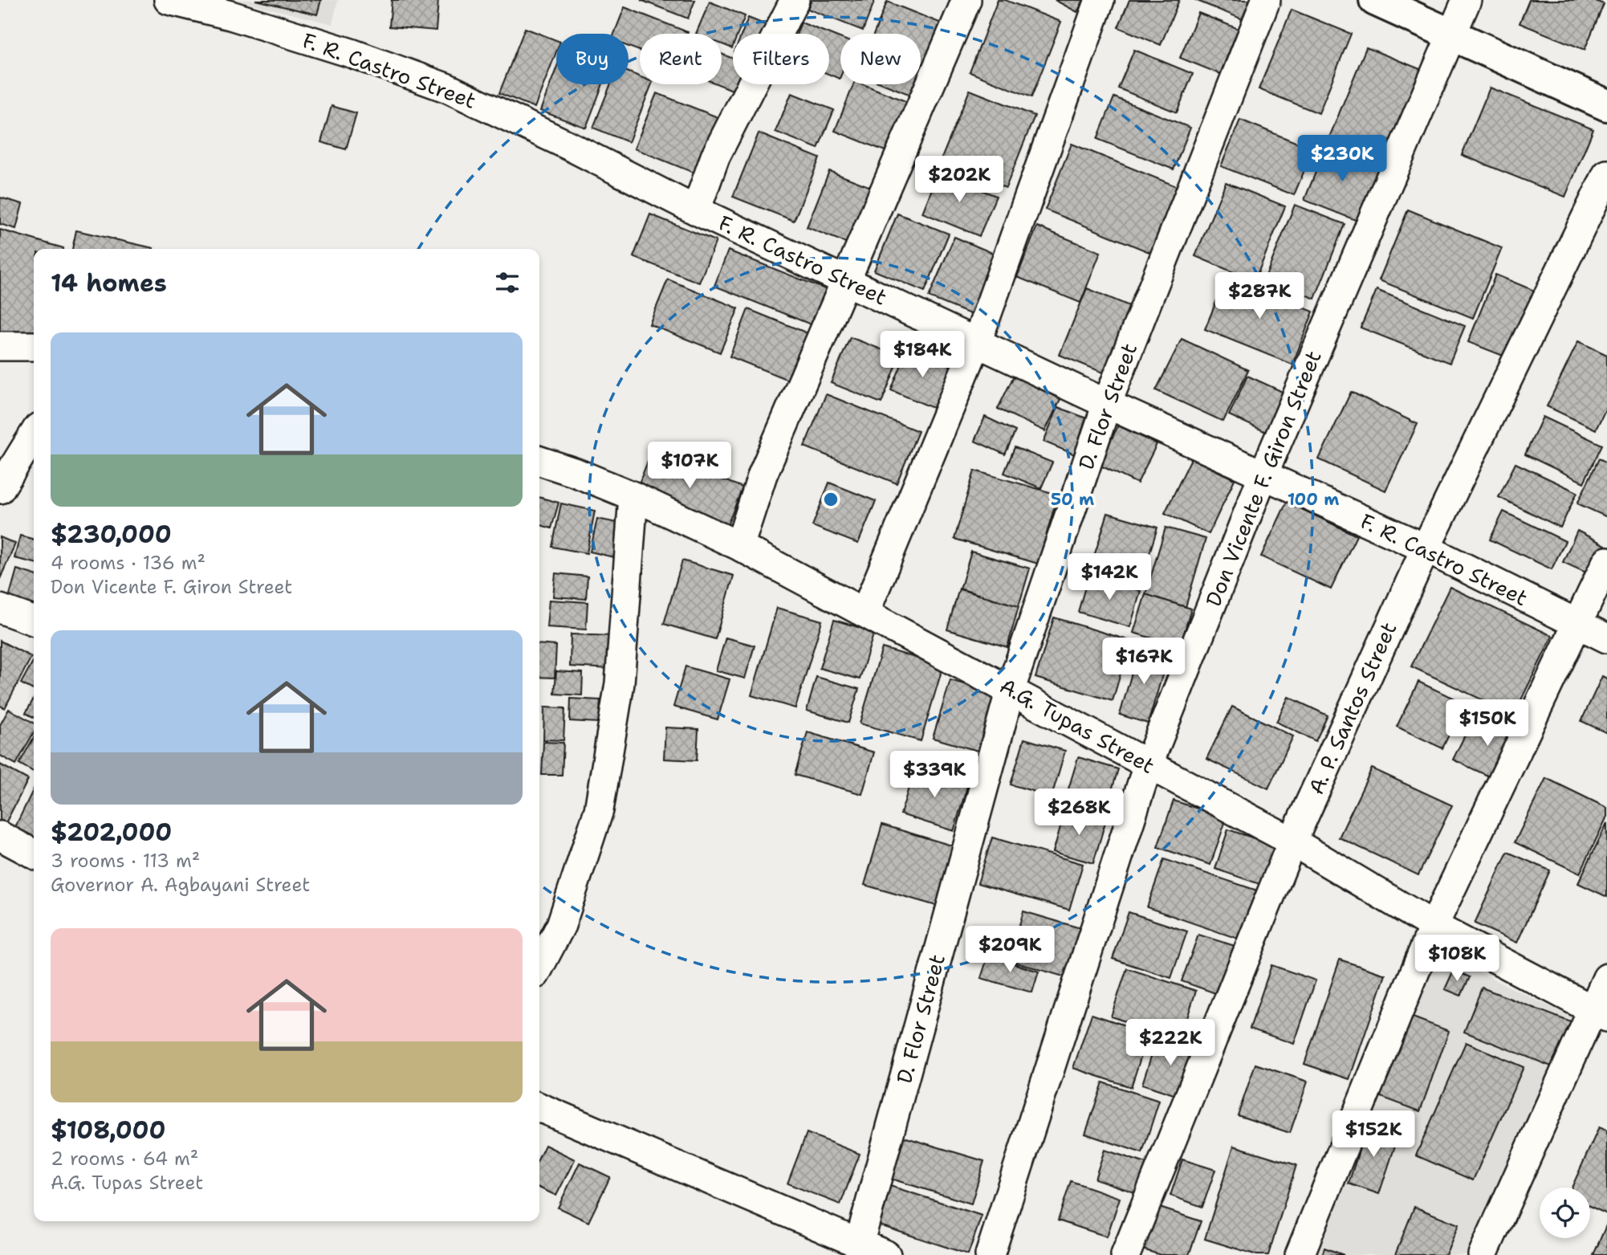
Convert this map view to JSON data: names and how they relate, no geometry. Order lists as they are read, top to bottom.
{
  "streets": {
    "street": [
      "F. R. Castro Street",
      "D. Flor Street",
      "Don Vicente F. Giron Street",
      "A. P. Santos Street",
      "A.G. Tupas Street"
    ]
  },
  "crossings": [
    ["F. R. Castro Street", "D. Flor Street"],
    ["F. R. Castro Street", "Don Vicente F. Giron Street"],
    ["F. R. Castro Street", "A. P. Santos Street"],
    ["D. Flor Street", "A.G. Tupas Street"],
    ["Don Vicente F. Giron Street", "A.G. Tupas Street"],
    ["A. P. Santos Street", "A.G. Tupas Street"]
  ],
  "page": {
    "chip": [
      "Buy",
      "Rent",
      "Filters",
      "New"
    ],
    "price": [
      "$230K",
      "$202K",
      "$287K",
      "$184K",
      "$107K",
      "$142K",
      "$167K",
      "$150K",
      "$339K",
      "$268K",
      "$209K",
      "$108K",
      "$222K",
      "$152K"
    ],
    "heading": "14 homes",
    "list": [
      {
        "name": "$230,000",
        "note": "4 rooms · 136 m² · Don Vicente F. Giron Street"
      },
      {
        "name": "$202,000",
        "note": "3 rooms · 113 m² · Governor A. Agbayani Street"
      },
      {
        "name": "$108,000",
        "note": "2 rooms · 64 m² · A.G. Tupas Street"
      }
    ]
  },
  "rings": ["50 m", "100 m"]
}
